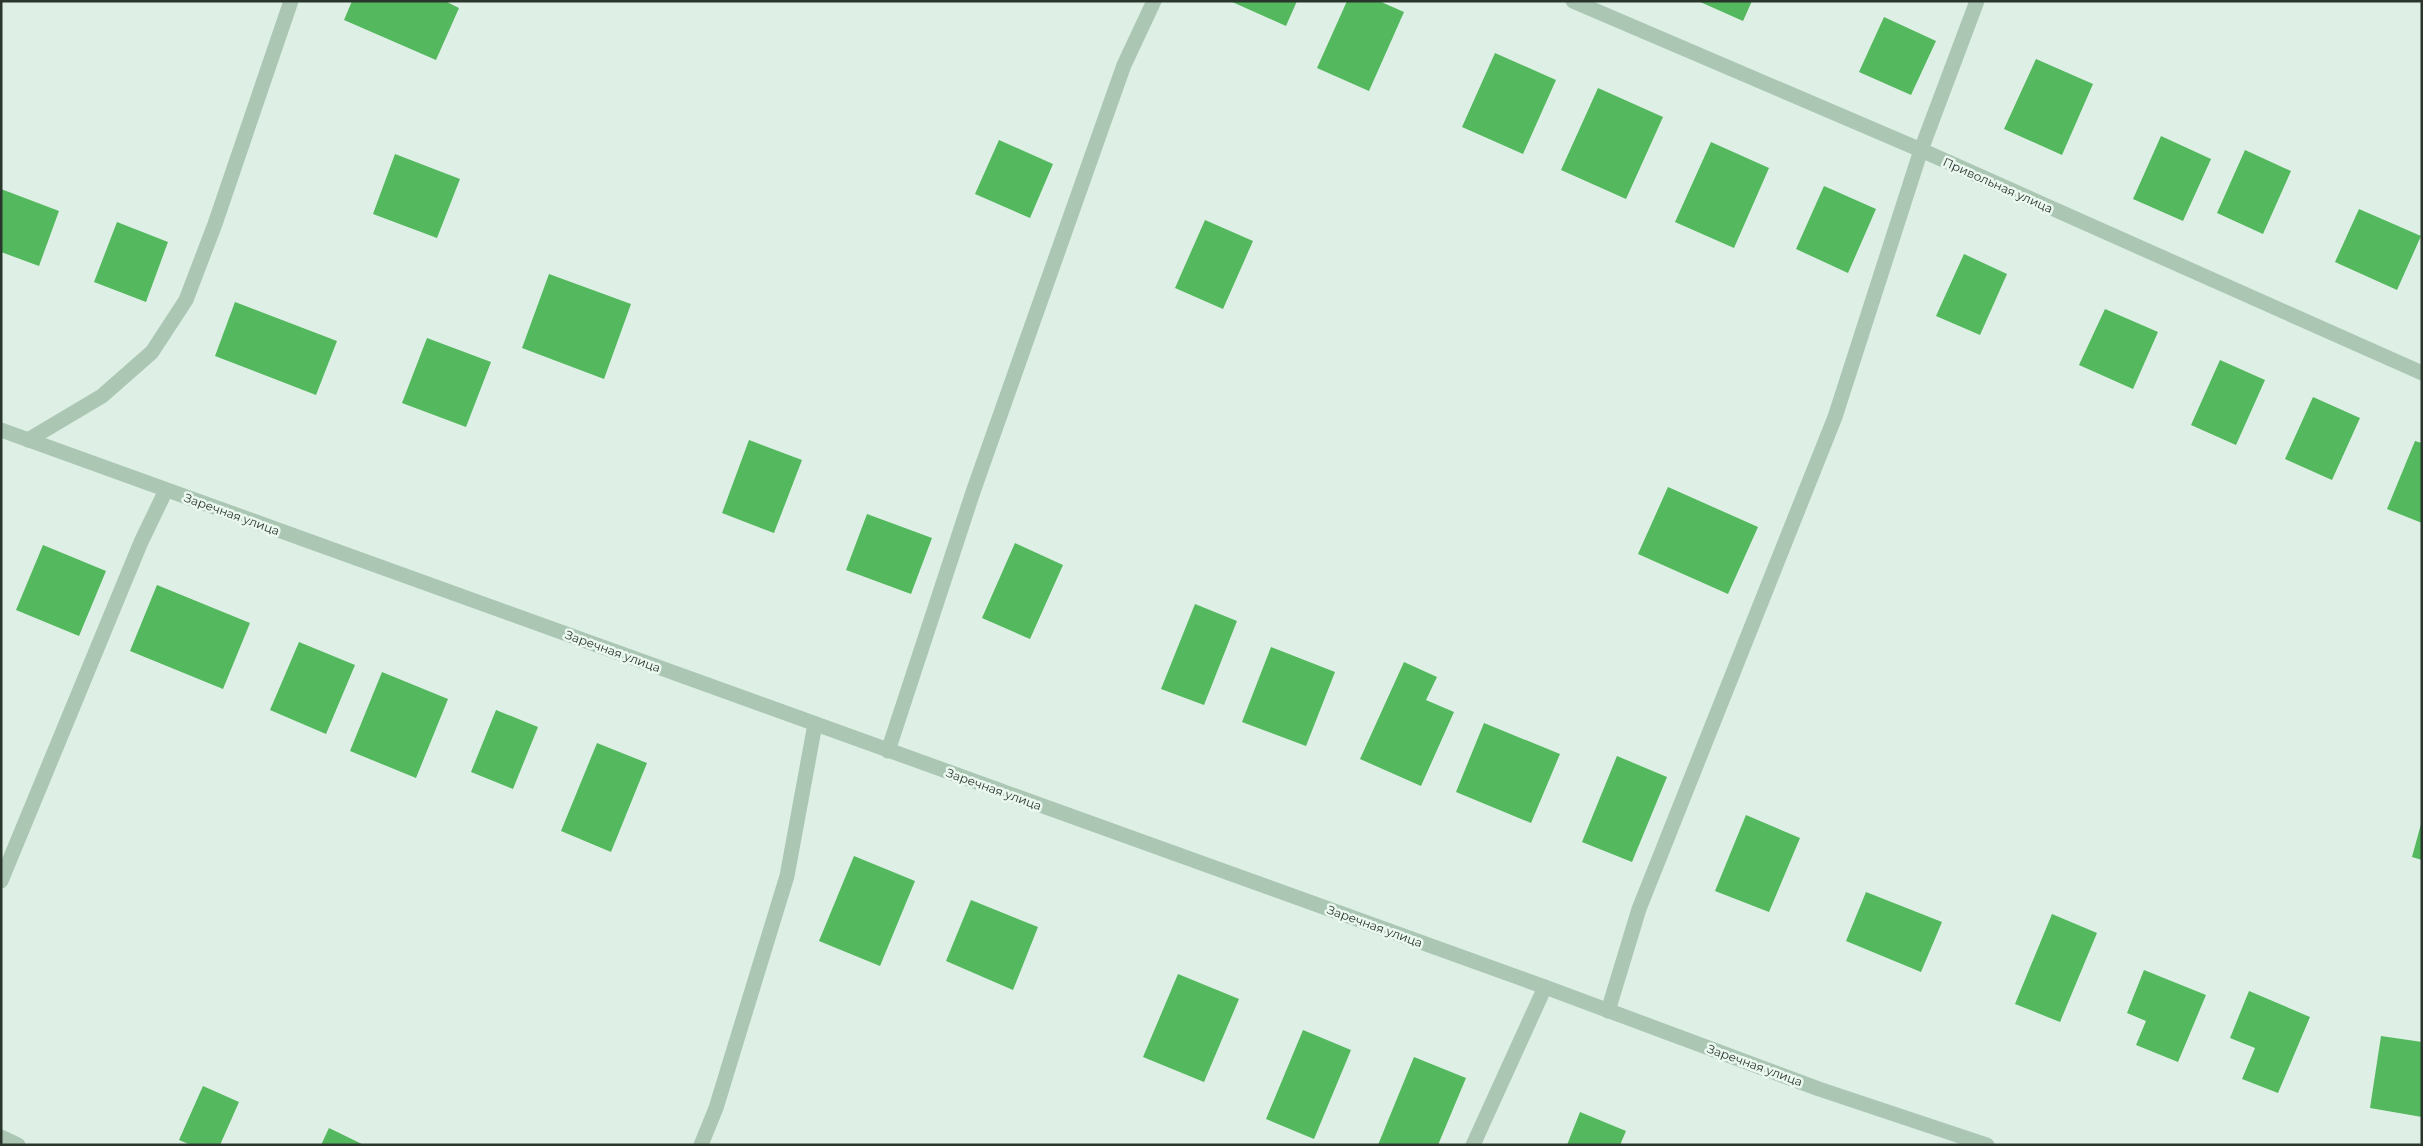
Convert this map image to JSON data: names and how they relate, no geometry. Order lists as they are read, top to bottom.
{
  "streets": {
    "street": ["Привольная улица", "Заречная улица"]
  }
}
